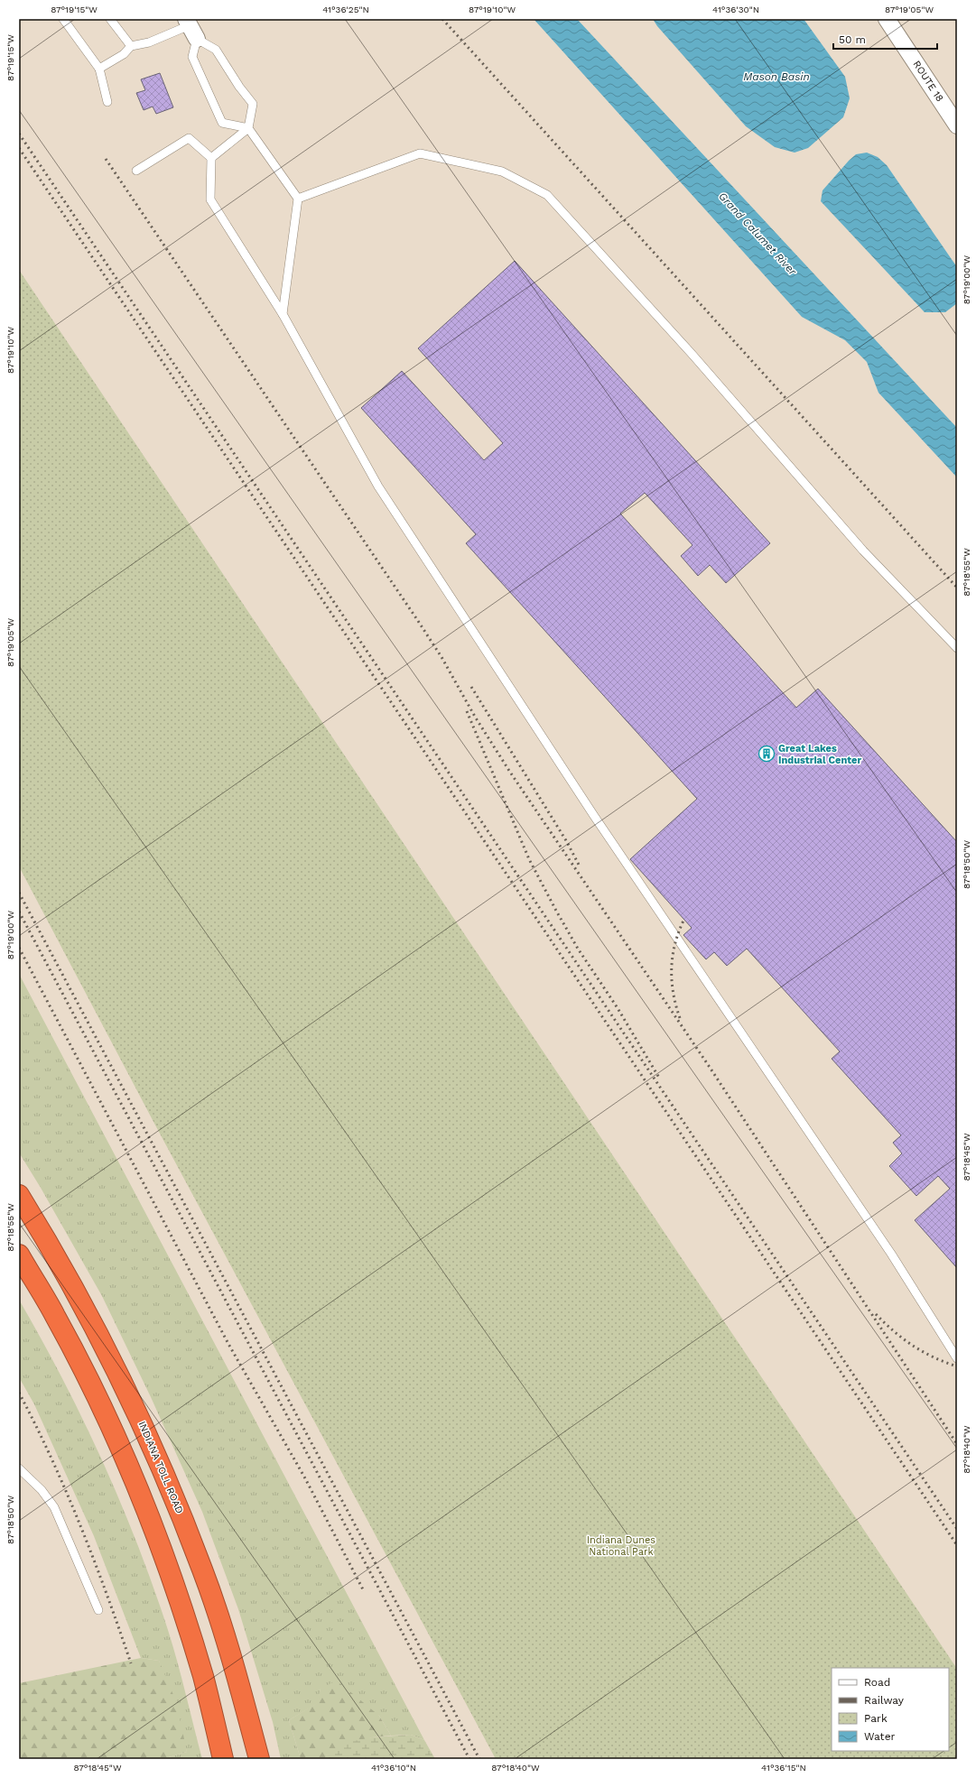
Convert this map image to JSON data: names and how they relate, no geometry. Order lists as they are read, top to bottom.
{
  "streets": {
    "highway": ["INDIANA TOLL ROAD"],
    "street": ["ROUTE 18"]
  },
  "water": ["Mason Basin", "Grand Calumet River"],
  "parks": ["Indiana Dunes National Park"],
  "places": {
    "building": ["Great Lakes Industrial Center"]
  },
  "legend": [
    "Road",
    "Railway",
    "Park",
    "Water"
  ],
  "scale_bar": "50 m",
  "coordinates": [
    "87°19'15\"W",
    "41°36'25\"N",
    "87°19'10\"W",
    "41°36'30\"N",
    "87°19'05\"W",
    "87°19'00\"W",
    "87°18'55\"W",
    "87°18'50\"W",
    "87°18'45\"W",
    "87°18'40\"W",
    "41°36'10\"N",
    "41°36'15\"N"
  ]
}
